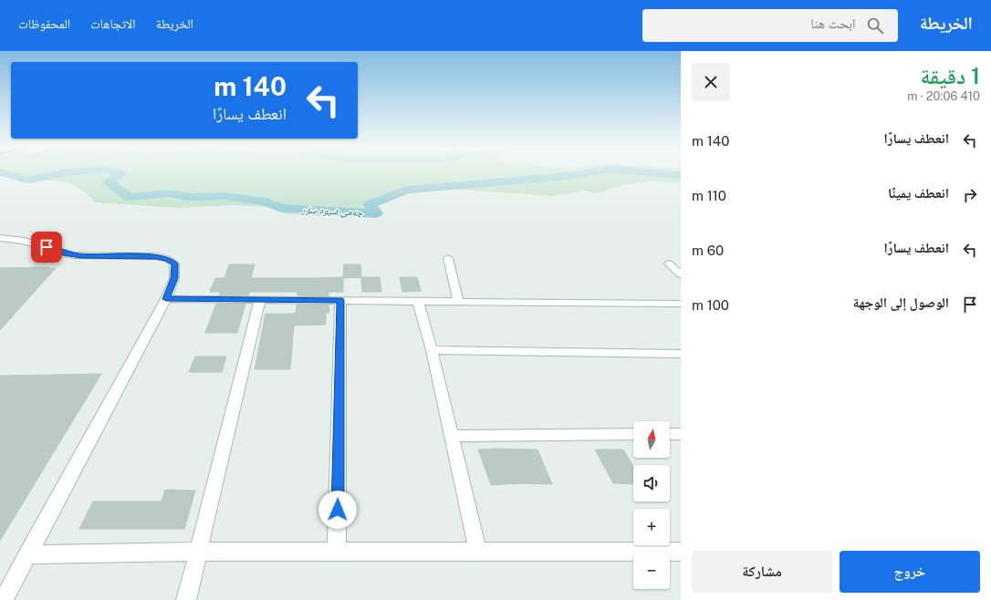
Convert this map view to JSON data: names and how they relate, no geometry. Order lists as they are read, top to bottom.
{
  "water": ["چەمی شیوە سۆر"],
  "north": "top",
  "page": {
    "header": "الخريطة",
    "search": "ابحث هنا",
    "nav": ["الخريطة", "الاتجاهات", "المحفوظات"],
    "heading": ["1 دقيقة", "410 m · 20:06"],
    "turn": ["140 m", "انعطف يسارًا"],
    "list": [
      {
        "name": "انعطف يسارًا",
        "value": "140 m"
      },
      {
        "name": "انعطف يمينًا",
        "value": "110 m"
      },
      {
        "name": "انعطف يسارًا",
        "value": "60 m"
      },
      {
        "name": "الوصول إلى الوجهة",
        "value": "100 m"
      }
    ],
    "map_buttons": ["+", "−"],
    "buttons": ["خروج", "مشاركة"]
  }
}
